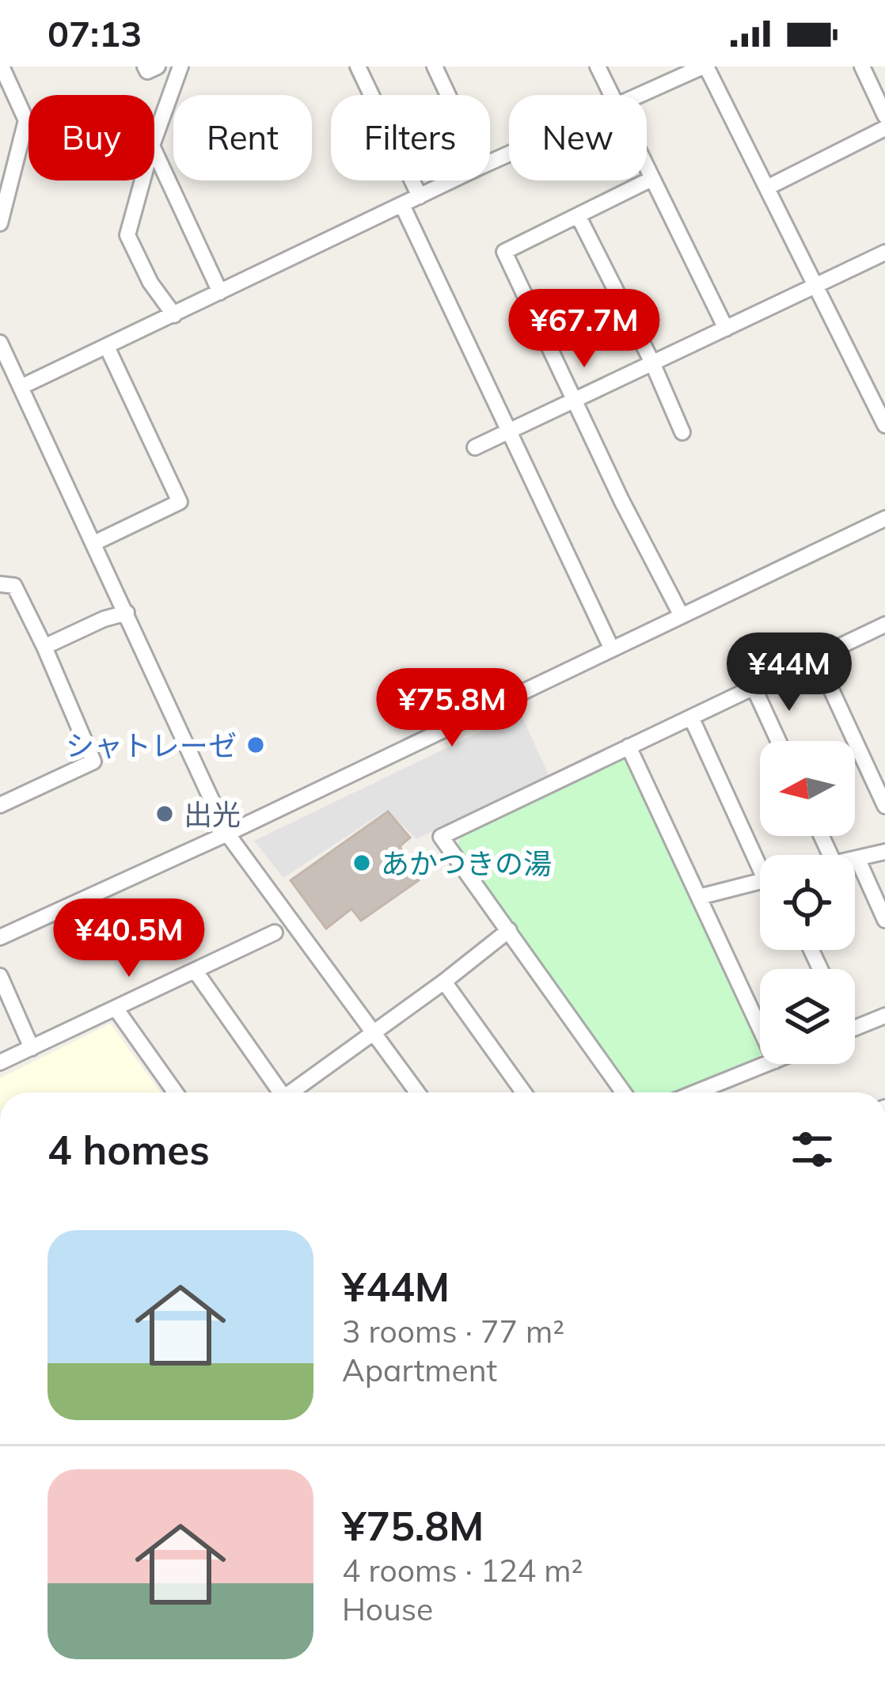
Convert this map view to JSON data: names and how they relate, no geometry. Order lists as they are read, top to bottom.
{
  "places": ["シャトレーゼ", "出光", "あかつきの湯"],
  "north": "left",
  "page": {
    "status": "07:13",
    "chip": [
      "Buy",
      "Rent",
      "Filters",
      "New"
    ],
    "price": [
      "¥67.7M",
      "¥44M",
      "¥75.8M",
      "¥40.5M"
    ],
    "heading": "4 homes",
    "list": [
      {
        "name": "¥44M",
        "note": "3 rooms · 77 m² · Apartment"
      },
      {
        "name": "¥75.8M",
        "note": "4 rooms · 124 m² · House"
      }
    ]
  }
}
